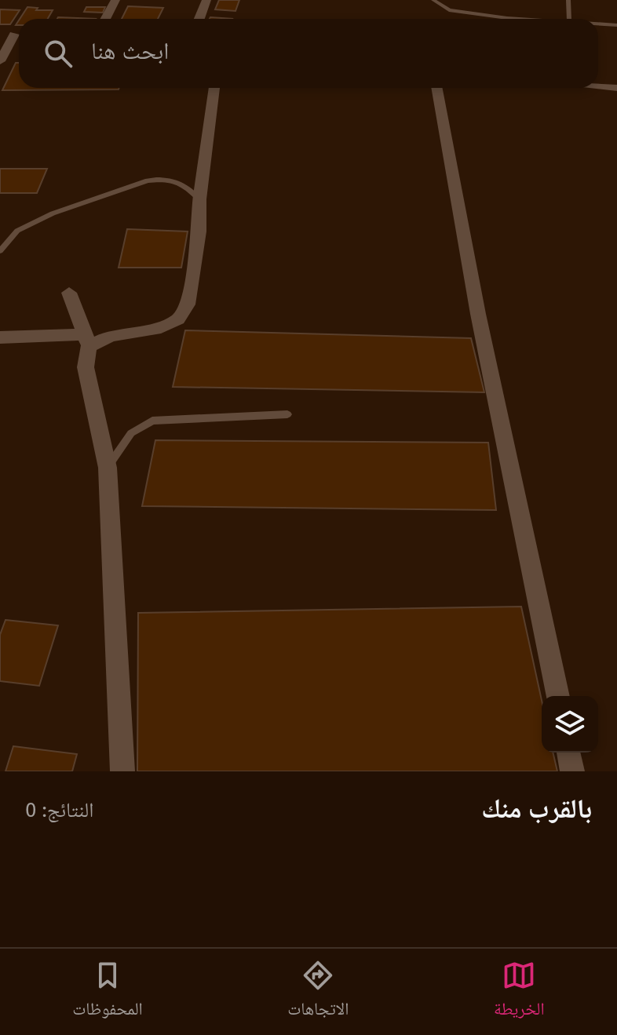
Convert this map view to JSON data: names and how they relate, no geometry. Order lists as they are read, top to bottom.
{
  "page": {
    "search": "ابحث هنا",
    "heading": ["بالقرب منك", "النتائج: 0"],
    "nav": ["الخريطة", "الاتجاهات", "المحفوظات"]
  }
}
